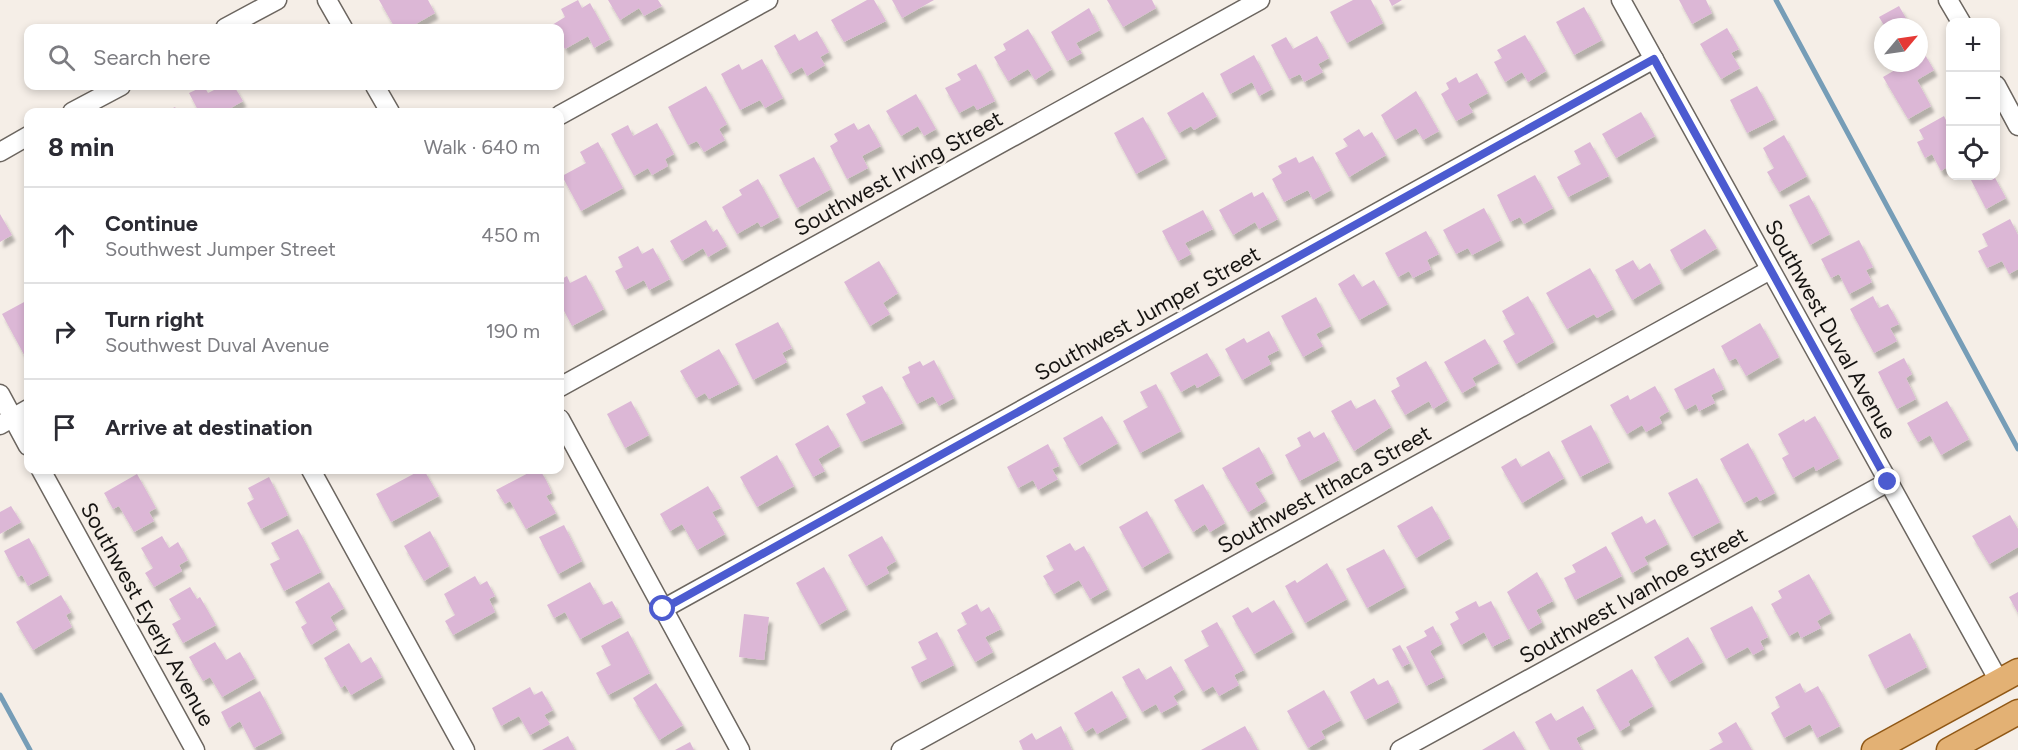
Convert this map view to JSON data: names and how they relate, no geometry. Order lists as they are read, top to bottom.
{
  "streets": {
    "street": [
      "Southwest Irving Street",
      "Southwest Jumper Street",
      "Southwest Duval Avenue",
      "Southwest Ithaca Street",
      "Southwest Ivanhoe Street",
      "Southwest Eyerly Avenue"
    ]
  },
  "crossings": [
    ["Southwest Jumper Street", "Southwest Duval Avenue"],
    ["Southwest Duval Avenue", "Southwest Ithaca Street"],
    ["Southwest Duval Avenue", "Southwest Ivanhoe Street"]
  ],
  "north": "top right",
  "page": {
    "map_buttons": ["+", "−"],
    "search": "Search here",
    "heading": ["8 min", "Walk · 640 m"],
    "list": [
      ["Continue", "Southwest Jumper Street", "450 m"],
      ["Turn right", "Southwest Duval Avenue", "190 m"],
      "Arrive at destination"
    ]
  }
}
